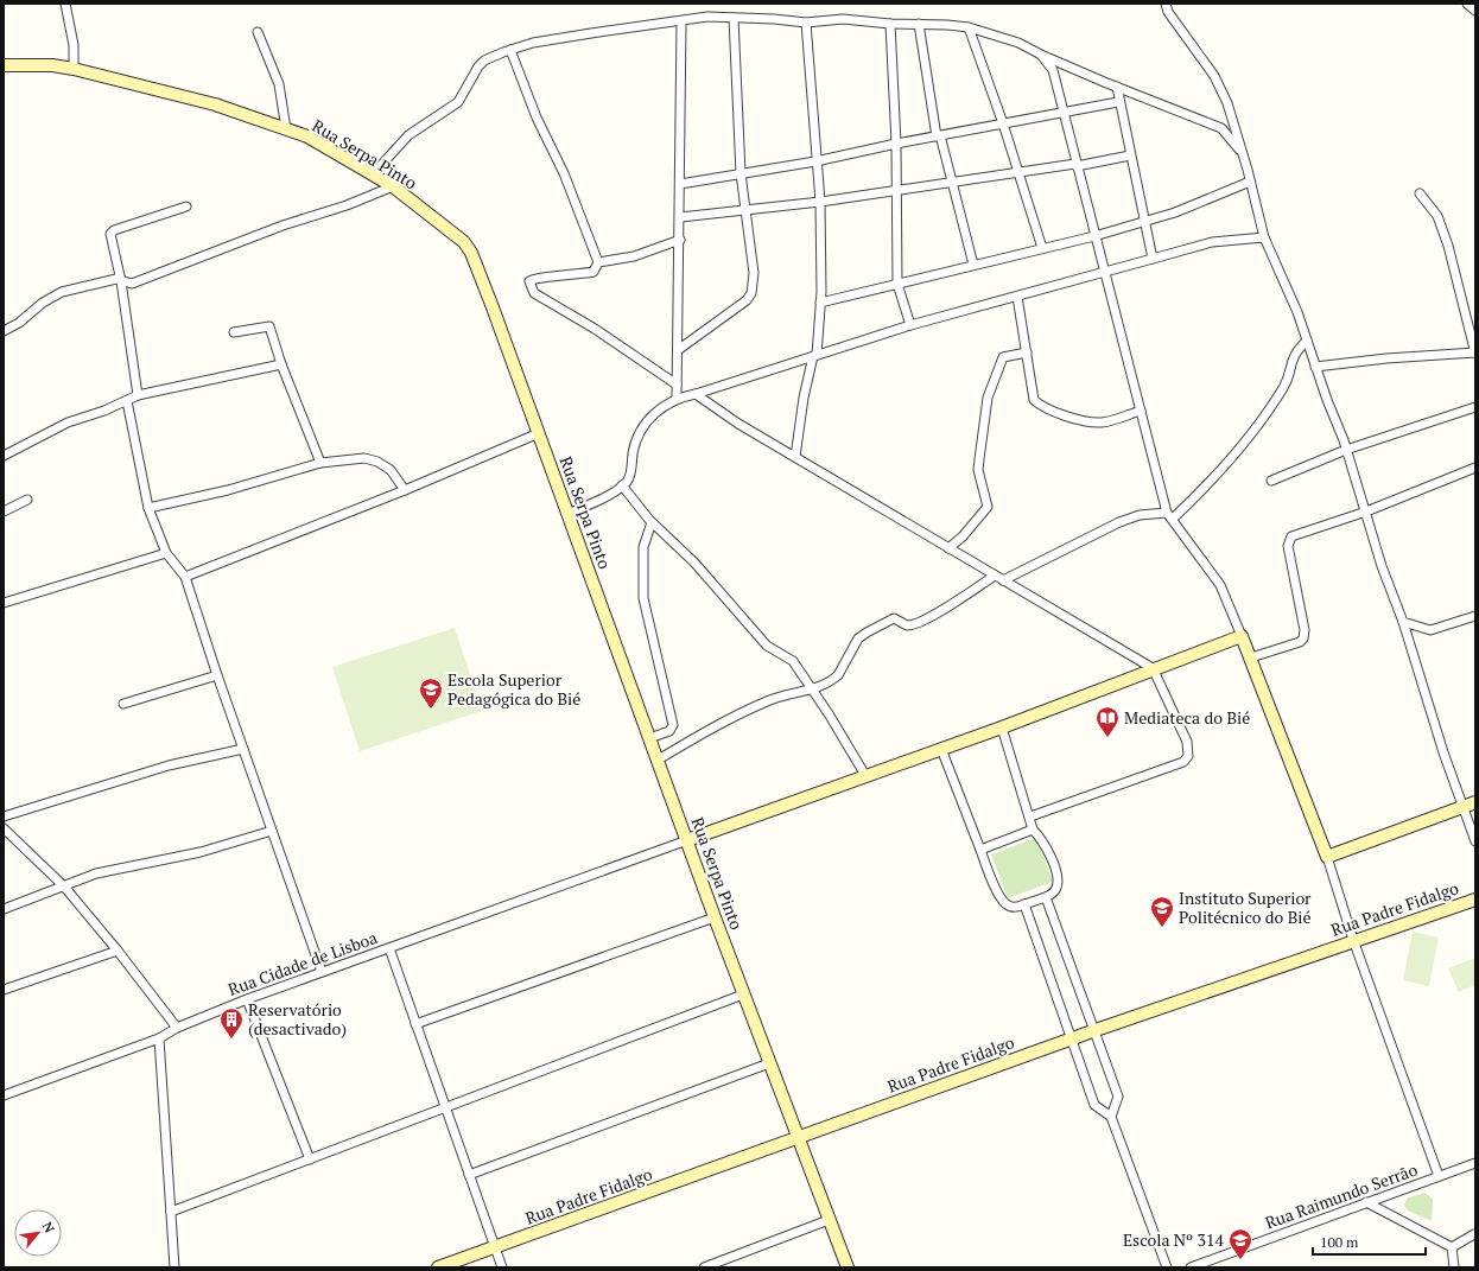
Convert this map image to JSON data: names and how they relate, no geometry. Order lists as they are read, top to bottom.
{
  "streets": {
    "street": [
      "Rua Serpa Pinto",
      "Rua Padre Fidalgo",
      "Rua Cidade de Lisboa",
      "Rua Raimundo Serrão"
    ]
  },
  "crossings": [
    ["Rua Serpa Pinto", "Rua Padre Fidalgo"],
    ["Rua Serpa Pinto", "Rua Cidade de Lisboa"]
  ],
  "places": {
    "school or university": ["Escola Superior Pedagógica do Bié", "Instituto Superior Politécnico do Bié", "Escola Nº 314"],
    "library": ["Mediateca do Bié"],
    "building": ["Reservatório (desactivado)"]
  },
  "scale_bar": "100 m",
  "north": "top right"
}
